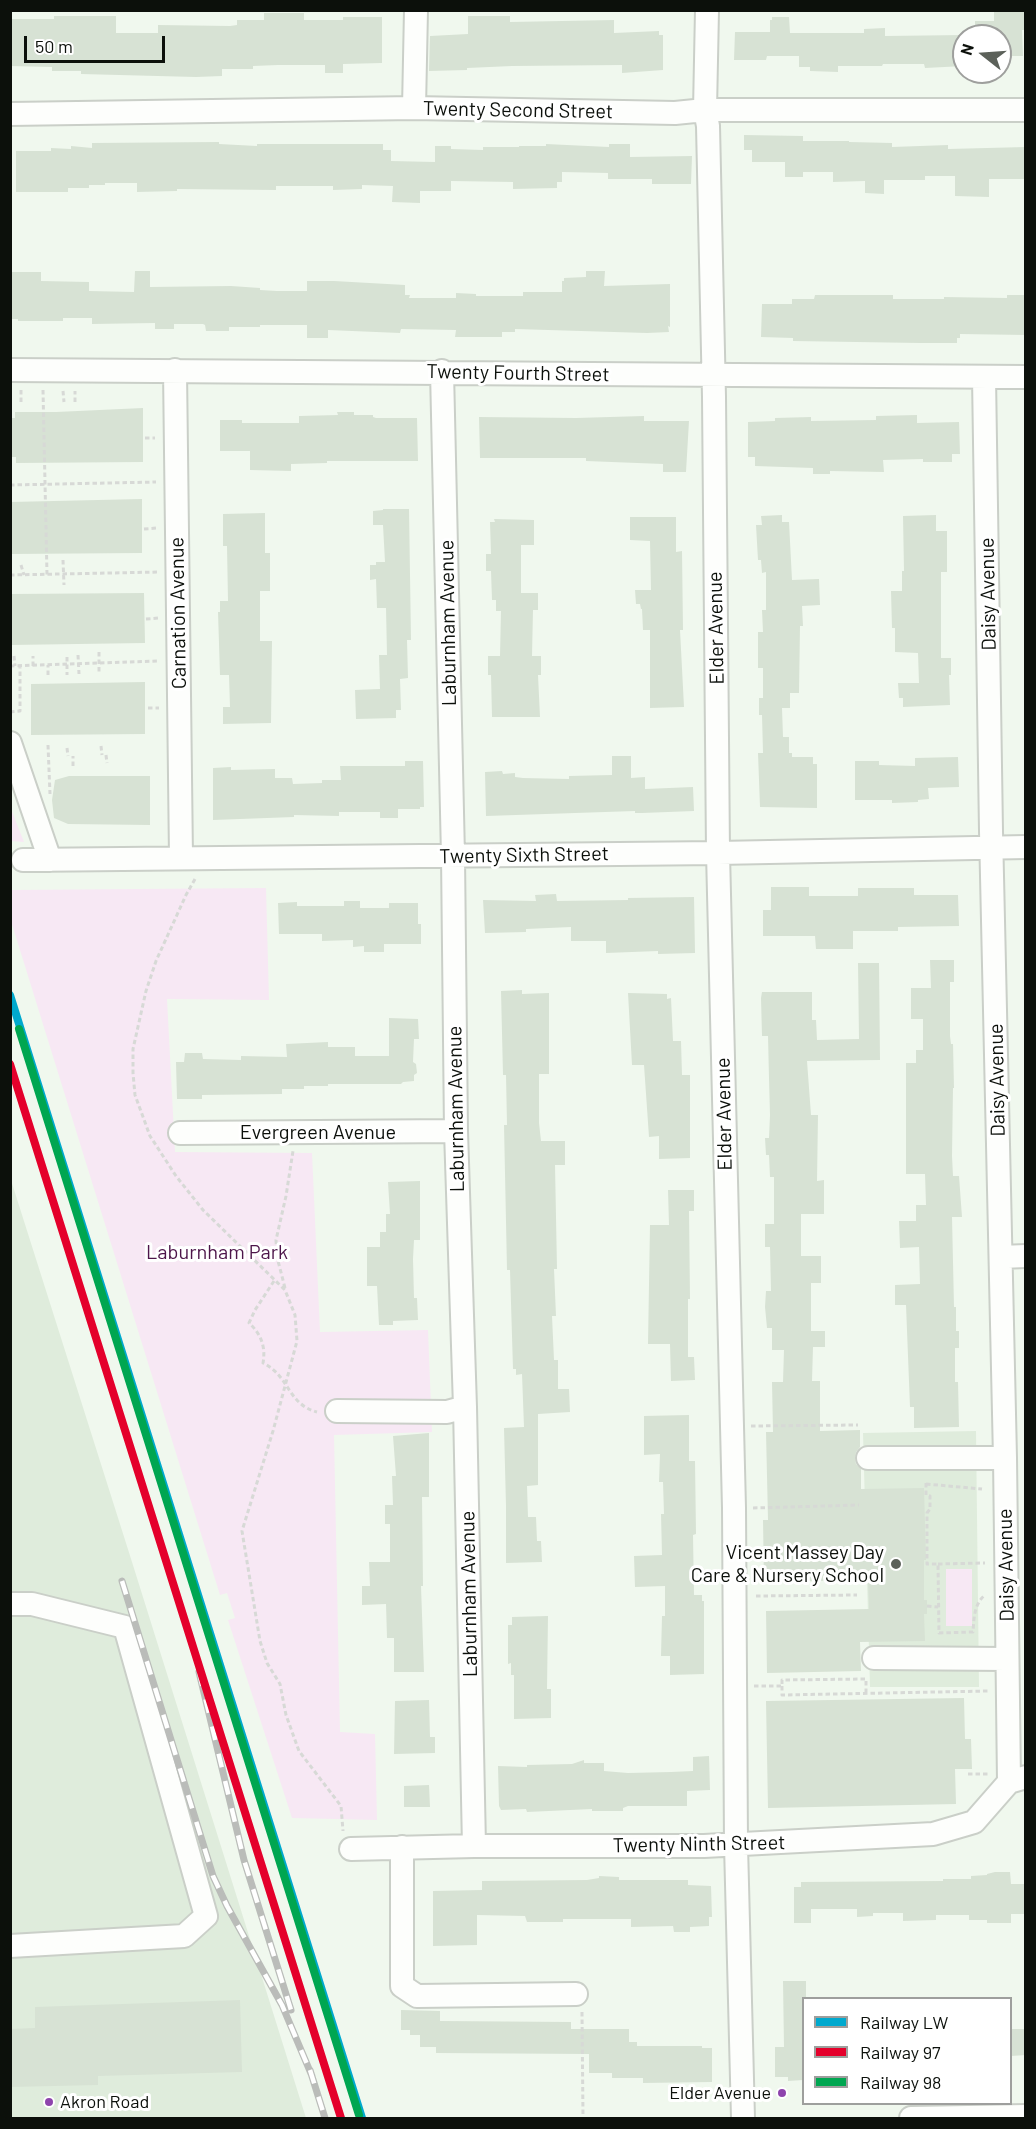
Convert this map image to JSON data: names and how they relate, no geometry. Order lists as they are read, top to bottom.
{
  "streets": {
    "street": [
      "Twenty Second Street",
      "Twenty Fourth Street",
      "Daisy Avenue",
      "Carnation Avenue",
      "Laburnham Avenue",
      "Elder Avenue",
      "Twenty Sixth Street",
      "Evergreen Avenue",
      "Twenty Ninth Street"
    ]
  },
  "crossings": [
    ["Twenty Second Street", "Elder Avenue"],
    ["Twenty Fourth Street", "Daisy Avenue"],
    ["Twenty Fourth Street", "Carnation Avenue"],
    ["Twenty Fourth Street", "Laburnham Avenue"],
    ["Twenty Fourth Street", "Elder Avenue"],
    ["Daisy Avenue", "Twenty Sixth Street"],
    ["Daisy Avenue", "Twenty Ninth Street"],
    ["Carnation Avenue", "Twenty Sixth Street"],
    ["Laburnham Avenue", "Twenty Sixth Street"],
    ["Laburnham Avenue", "Evergreen Avenue"],
    ["Laburnham Avenue", "Twenty Ninth Street"],
    ["Elder Avenue", "Twenty Sixth Street"],
    ["Elder Avenue", "Twenty Ninth Street"]
  ],
  "parks": ["Laburnham Park"],
  "places": ["Vicent Massey Day Care & Nursery School", "Elder Avenue", "Akron Road"],
  "lines": ["rail line LW", "rail line 98", "rail line 97"],
  "legend": ["Railway LW", "Railway 97", "Railway 98"],
  "scale_bar": "50 m",
  "north": "left"
}
